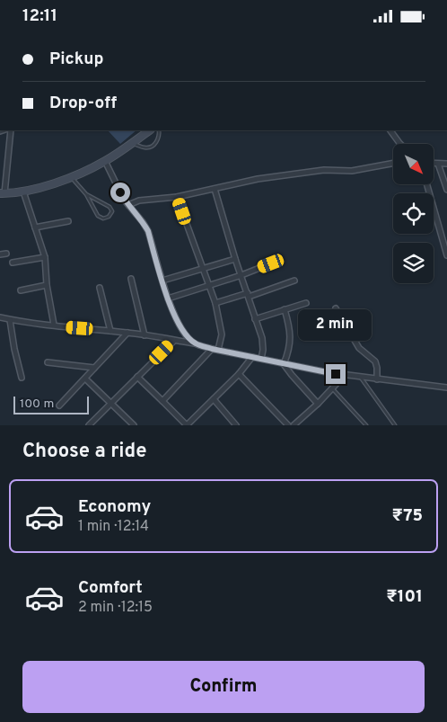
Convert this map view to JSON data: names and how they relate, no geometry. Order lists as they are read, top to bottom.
{
  "scale_bar": "100 m",
  "north": "bottom right",
  "page": {
    "status": "12:11",
    "banner": ["Pickup", "Drop-off"],
    "bubble": "2 min",
    "scale": "100 m",
    "heading": "Choose a ride",
    "list": [
      {
        "name": "Economy",
        "note": "1 min · 12:14",
        "value": "₹75"
      },
      {
        "name": "Comfort",
        "note": "2 min · 12:15",
        "value": "₹101"
      }
    ],
    "buttons": "Confirm"
  }
}
